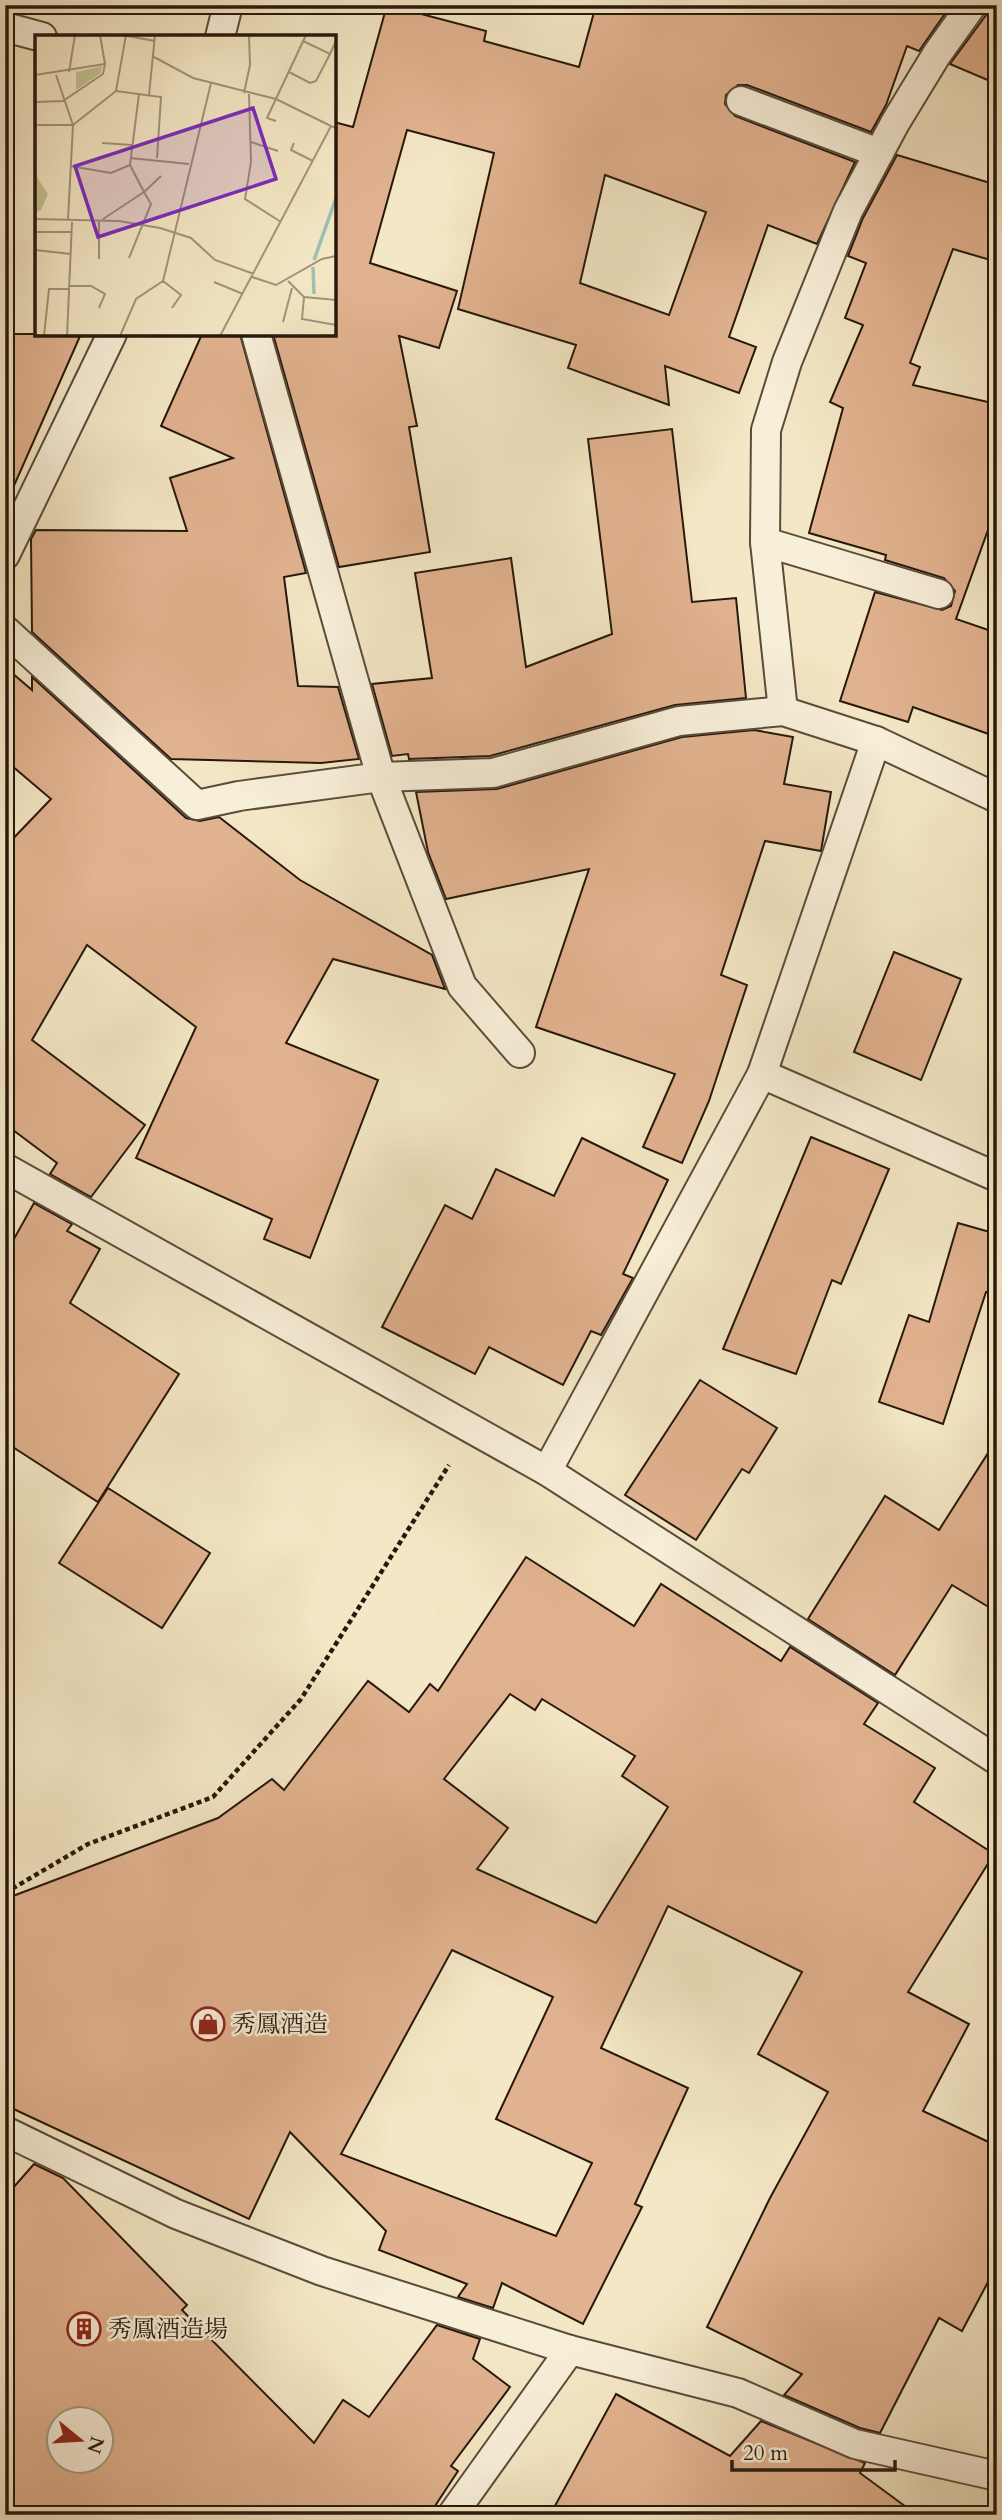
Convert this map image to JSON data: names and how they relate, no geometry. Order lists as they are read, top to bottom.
{
  "places": {
    "shop": ["秀鳳酒造"],
    "building": ["秀鳳酒造場"]
  },
  "scale_bar": "20 m",
  "north": "right"
}
